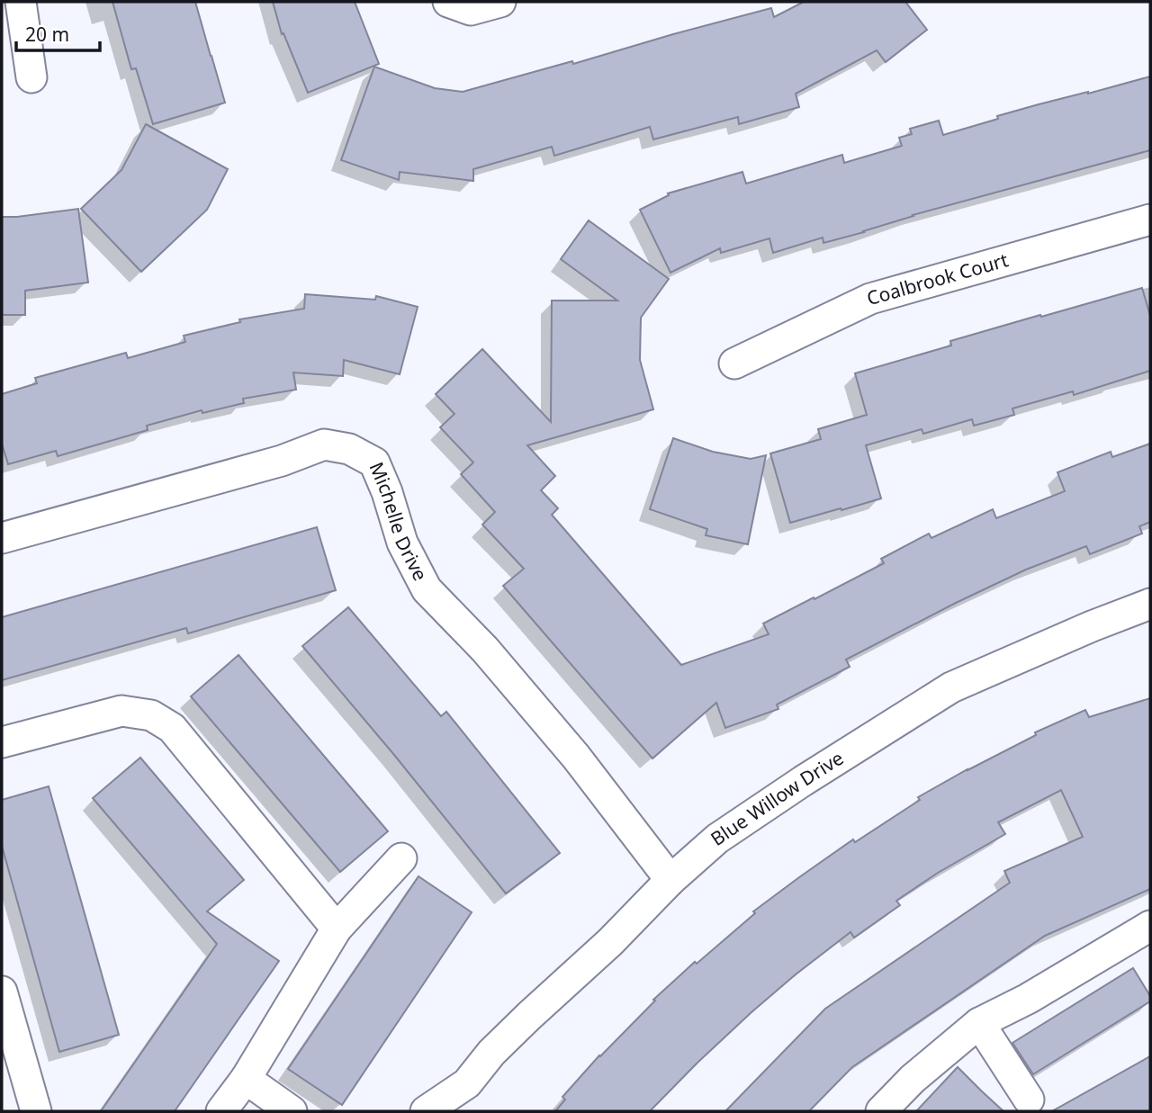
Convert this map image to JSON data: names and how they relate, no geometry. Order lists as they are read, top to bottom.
{
  "streets": {
    "street": ["Coalbrook Court", "Michelle Drive", "Blue Willow Drive"]
  },
  "crossings": [
    ["Michelle Drive", "Blue Willow Drive"]
  ],
  "scale_bar": "20 m"
}
